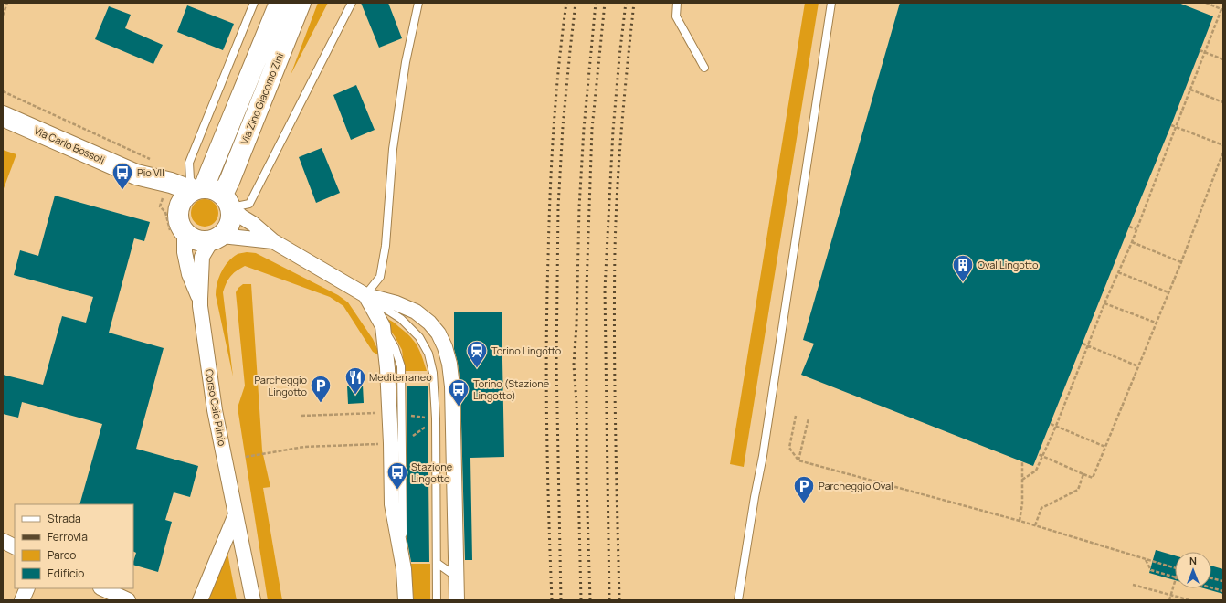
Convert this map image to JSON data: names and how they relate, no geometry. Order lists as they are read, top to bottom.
{
  "streets": {
    "street": ["Via Zino Giacomo Zini", "Via Carlo Bossoli", "Corso Caio Plinio"]
  },
  "crossings": [
    ["Via Zino Giacomo Zini", "Via Carlo Bossoli"],
    ["Via Zino Giacomo Zini", "Corso Caio Plinio"],
    ["Via Carlo Bossoli", "Corso Caio Plinio"]
  ],
  "places": {
    "bus stop": ["Pio VII", "Torino (Stazione Lingotto)", "Stazione Lingotto"],
    "building": ["Oval Lingotto"],
    "station": ["Torino Lingotto"],
    "restaurant": ["Mediterraneo"],
    "parking": ["Parcheggio Lingotto", "Parcheggio Oval"]
  },
  "legend": [
    "Strada",
    "Ferrovia",
    "Parco",
    "Edificio"
  ],
  "north": "top"
}
